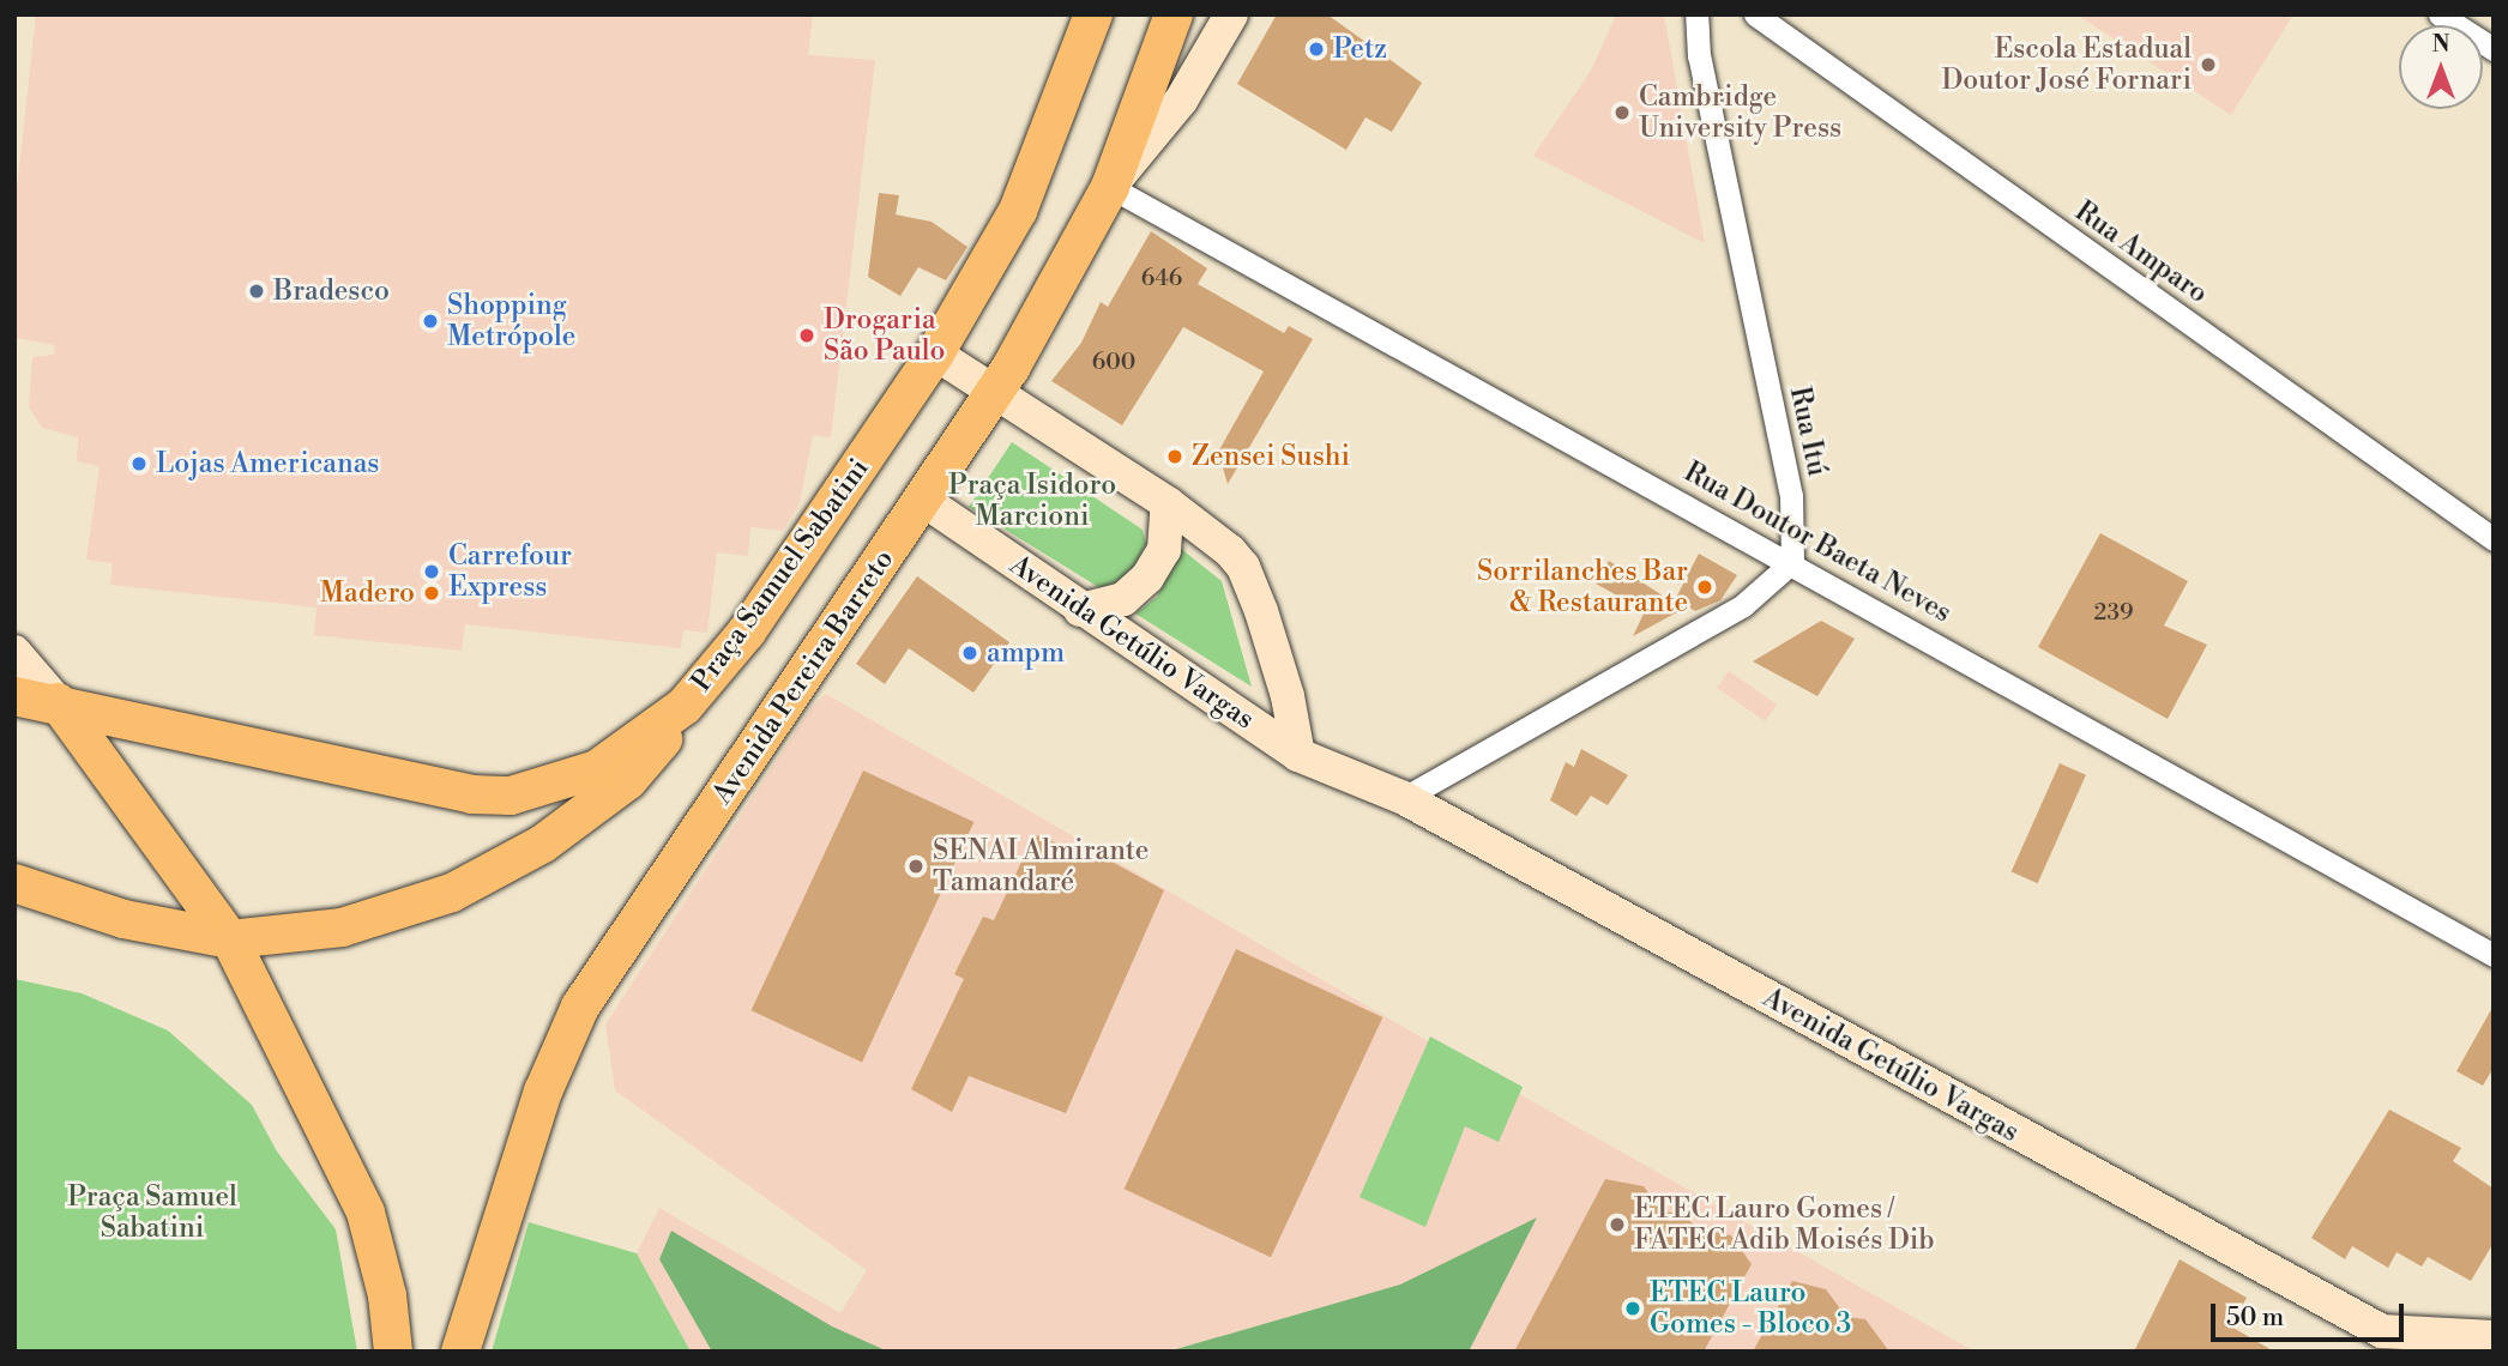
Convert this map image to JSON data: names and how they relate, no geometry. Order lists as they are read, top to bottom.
{
  "streets": {
    "main road": ["Praça Samuel Sabatini", "Avenida Pereira Barreto"],
    "street": [
      "Rua Amparo",
      "Rua Itú",
      "Rua Doutor Baeta Neves",
      "Avenida Getúlio Vargas"
    ]
  },
  "crossings": [
    ["Rua Itú", "Rua Doutor Baeta Neves"],
    ["Rua Doutor Baeta Neves", "Avenida Pereira Barreto"],
    ["Praça Samuel Sabatini", "Avenida Getúlio Vargas"],
    ["Avenida Getúlio Vargas", "Avenida Pereira Barreto"]
  ],
  "parks": ["Praça Isidoro Marcioni", "Praça Samuel Sabatini"],
  "places": [
    "Petz",
    "Escola Estadual Doutor José Fornari",
    "Cambridge University Press",
    "Bradesco",
    "Shopping Metrópole",
    "Drogaria São Paulo",
    "Zensei Sushi",
    "Lojas Americanas",
    "Carrefour Express",
    "Sorrilanches Bar & Restaurante",
    "Madero",
    "ampm",
    "SENAI Almirante Tamandaré",
    "ETEC Lauro Gomes / FATEC Adib Moisés Dib",
    "ETEC Lauro Gomes - Bloco 3"
  ],
  "house_numbers": ["646", "600", "239"],
  "scale_bar": "50 m",
  "north": "top"
}
